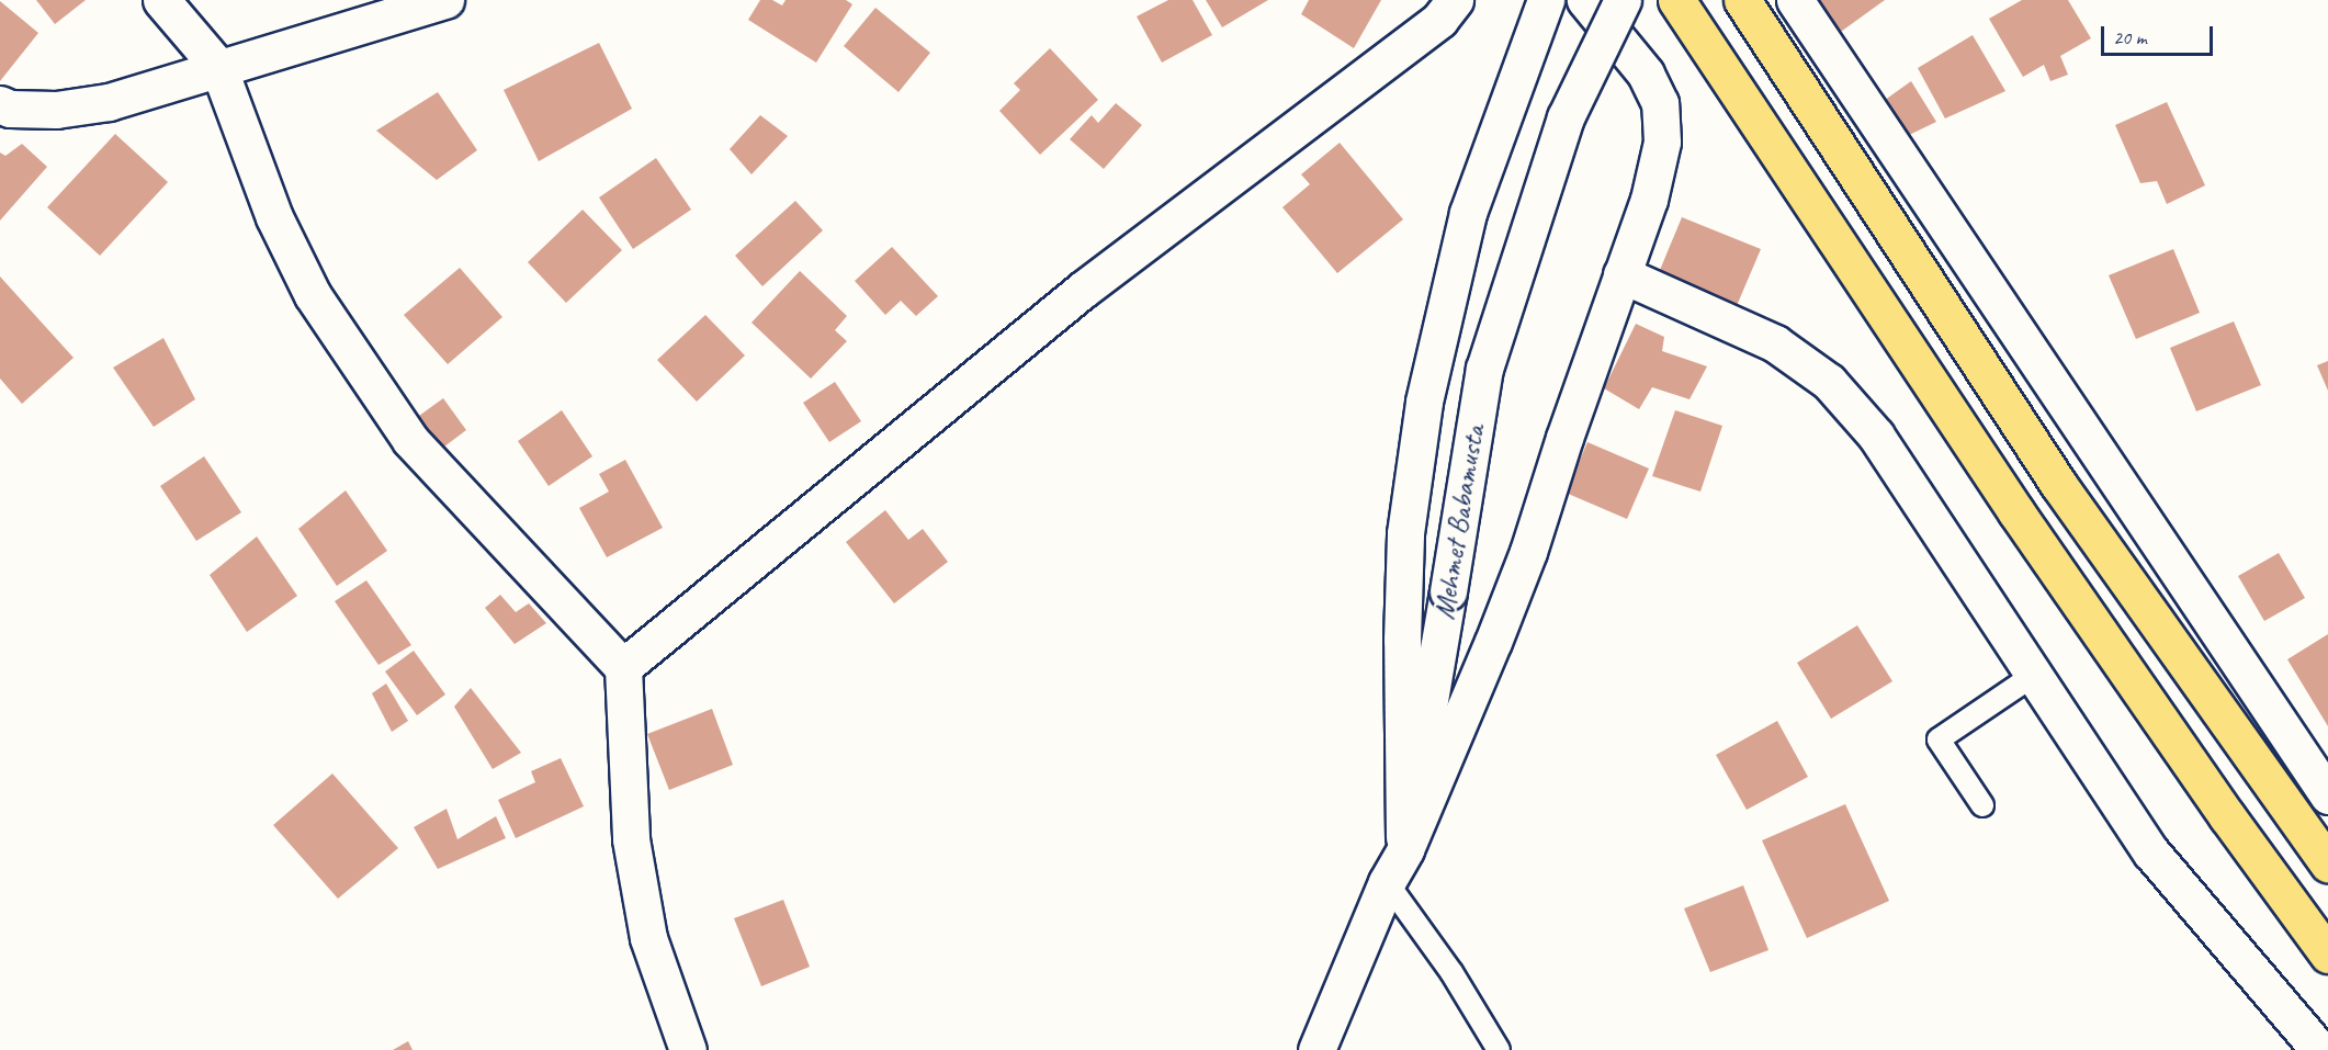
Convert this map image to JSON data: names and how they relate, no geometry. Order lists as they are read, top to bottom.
{
  "streets": {
    "street": ["Mehmet Babamusta"]
  },
  "scale_bar": "20 m"
}
